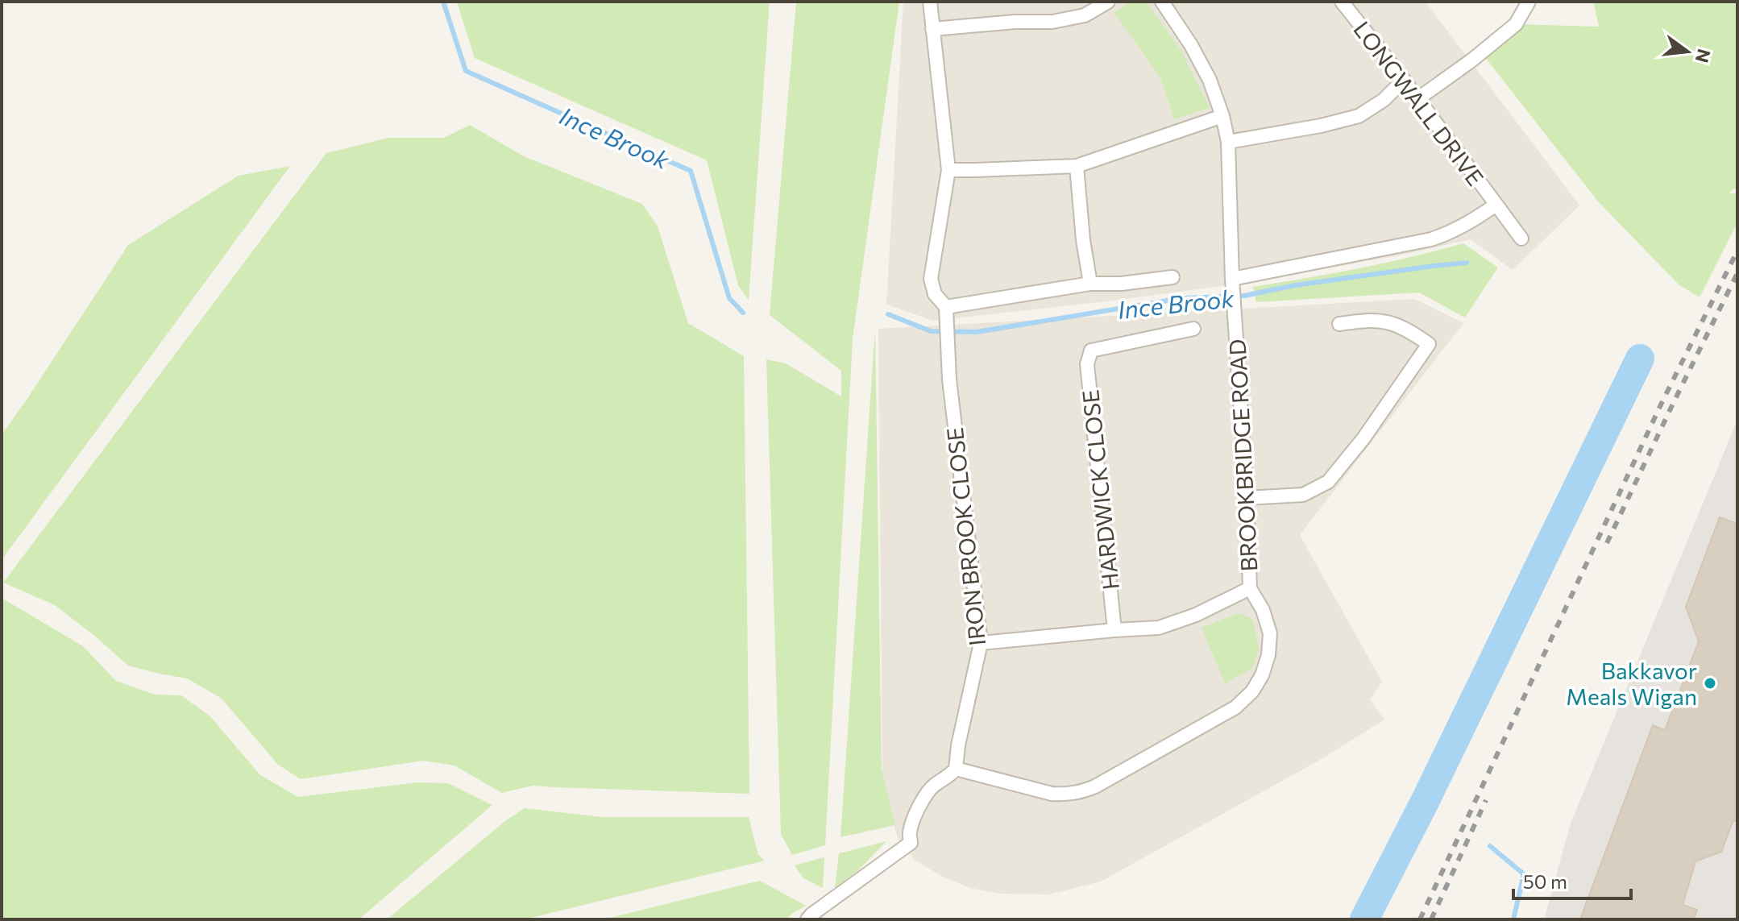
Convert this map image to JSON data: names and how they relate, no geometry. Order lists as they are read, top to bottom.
{
  "streets": {
    "street": [
      "LONGWALL DRIVE",
      "BROOKBRIDGE ROAD",
      "HARDWICK CLOSE",
      "IRON BROOK CLOSE"
    ]
  },
  "crossings": [
    ["LONGWALL DRIVE", "BROOKBRIDGE ROAD"],
    ["BROOKBRIDGE ROAD", "IRON BROOK CLOSE"]
  ],
  "water": ["Ince Brook"],
  "places": ["Bakkavor Meals Wigan"],
  "scale_bar": "50 m",
  "north": "right"
}
